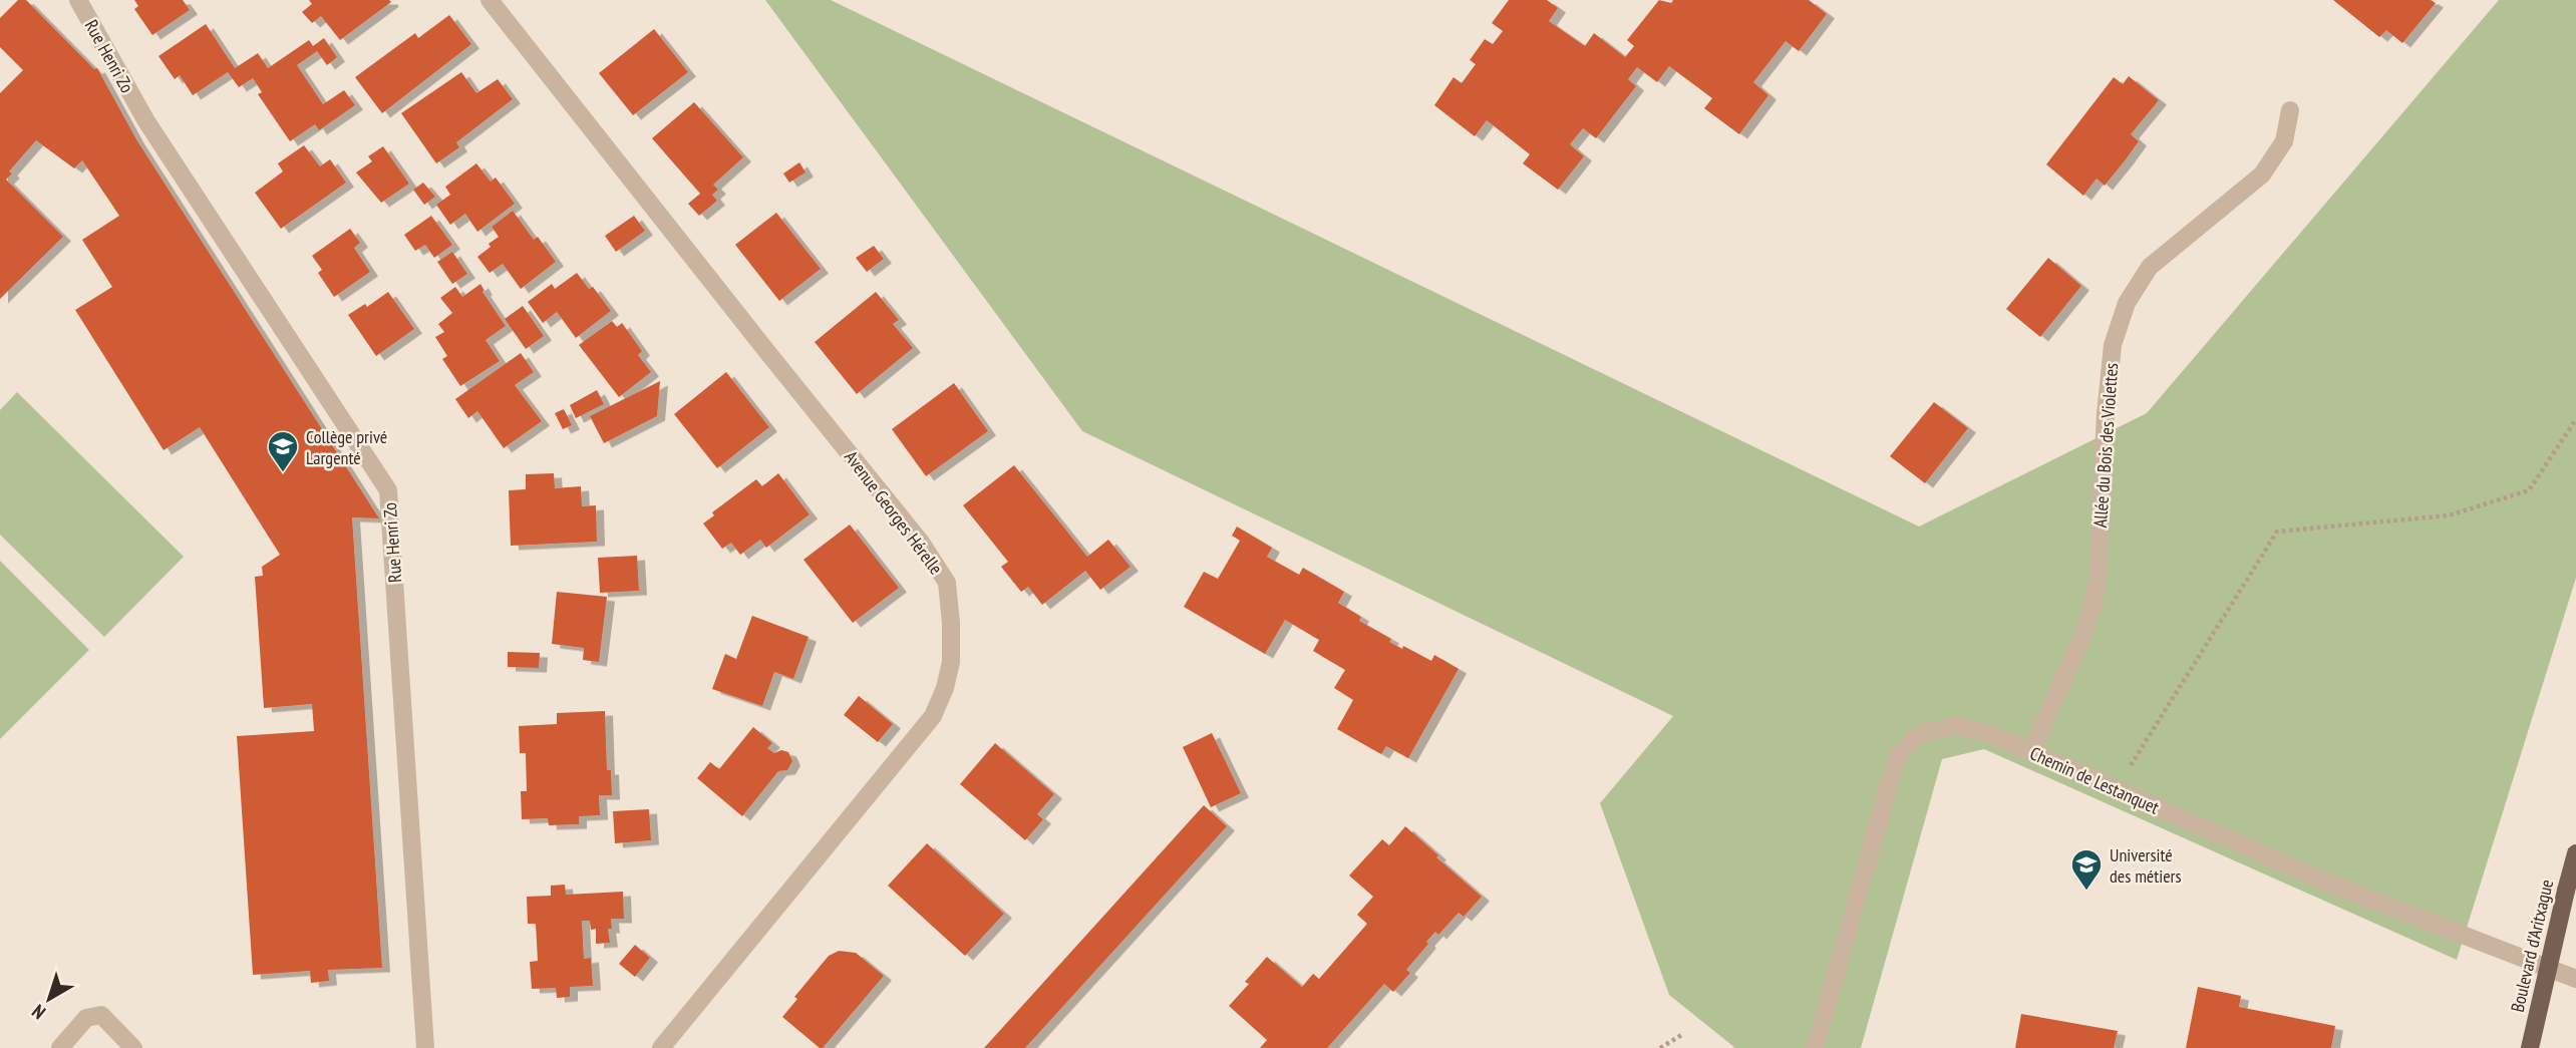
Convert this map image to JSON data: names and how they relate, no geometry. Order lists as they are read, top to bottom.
{
  "streets": {
    "main road": ["Boulevard d'Aritxague"],
    "street": [
      "Rue Henri Zo",
      "Allée du Bois des Violettes",
      "Avenue Georges Hérelle",
      "Chemin de Lestanquet"
    ]
  },
  "crossings": [
    ["Allée du Bois des Violettes", "Chemin de Lestanquet"]
  ],
  "places": {
    "school or university": ["Collège privé Largenté", "Université des métiers"]
  },
  "north": "bottom left"
}
